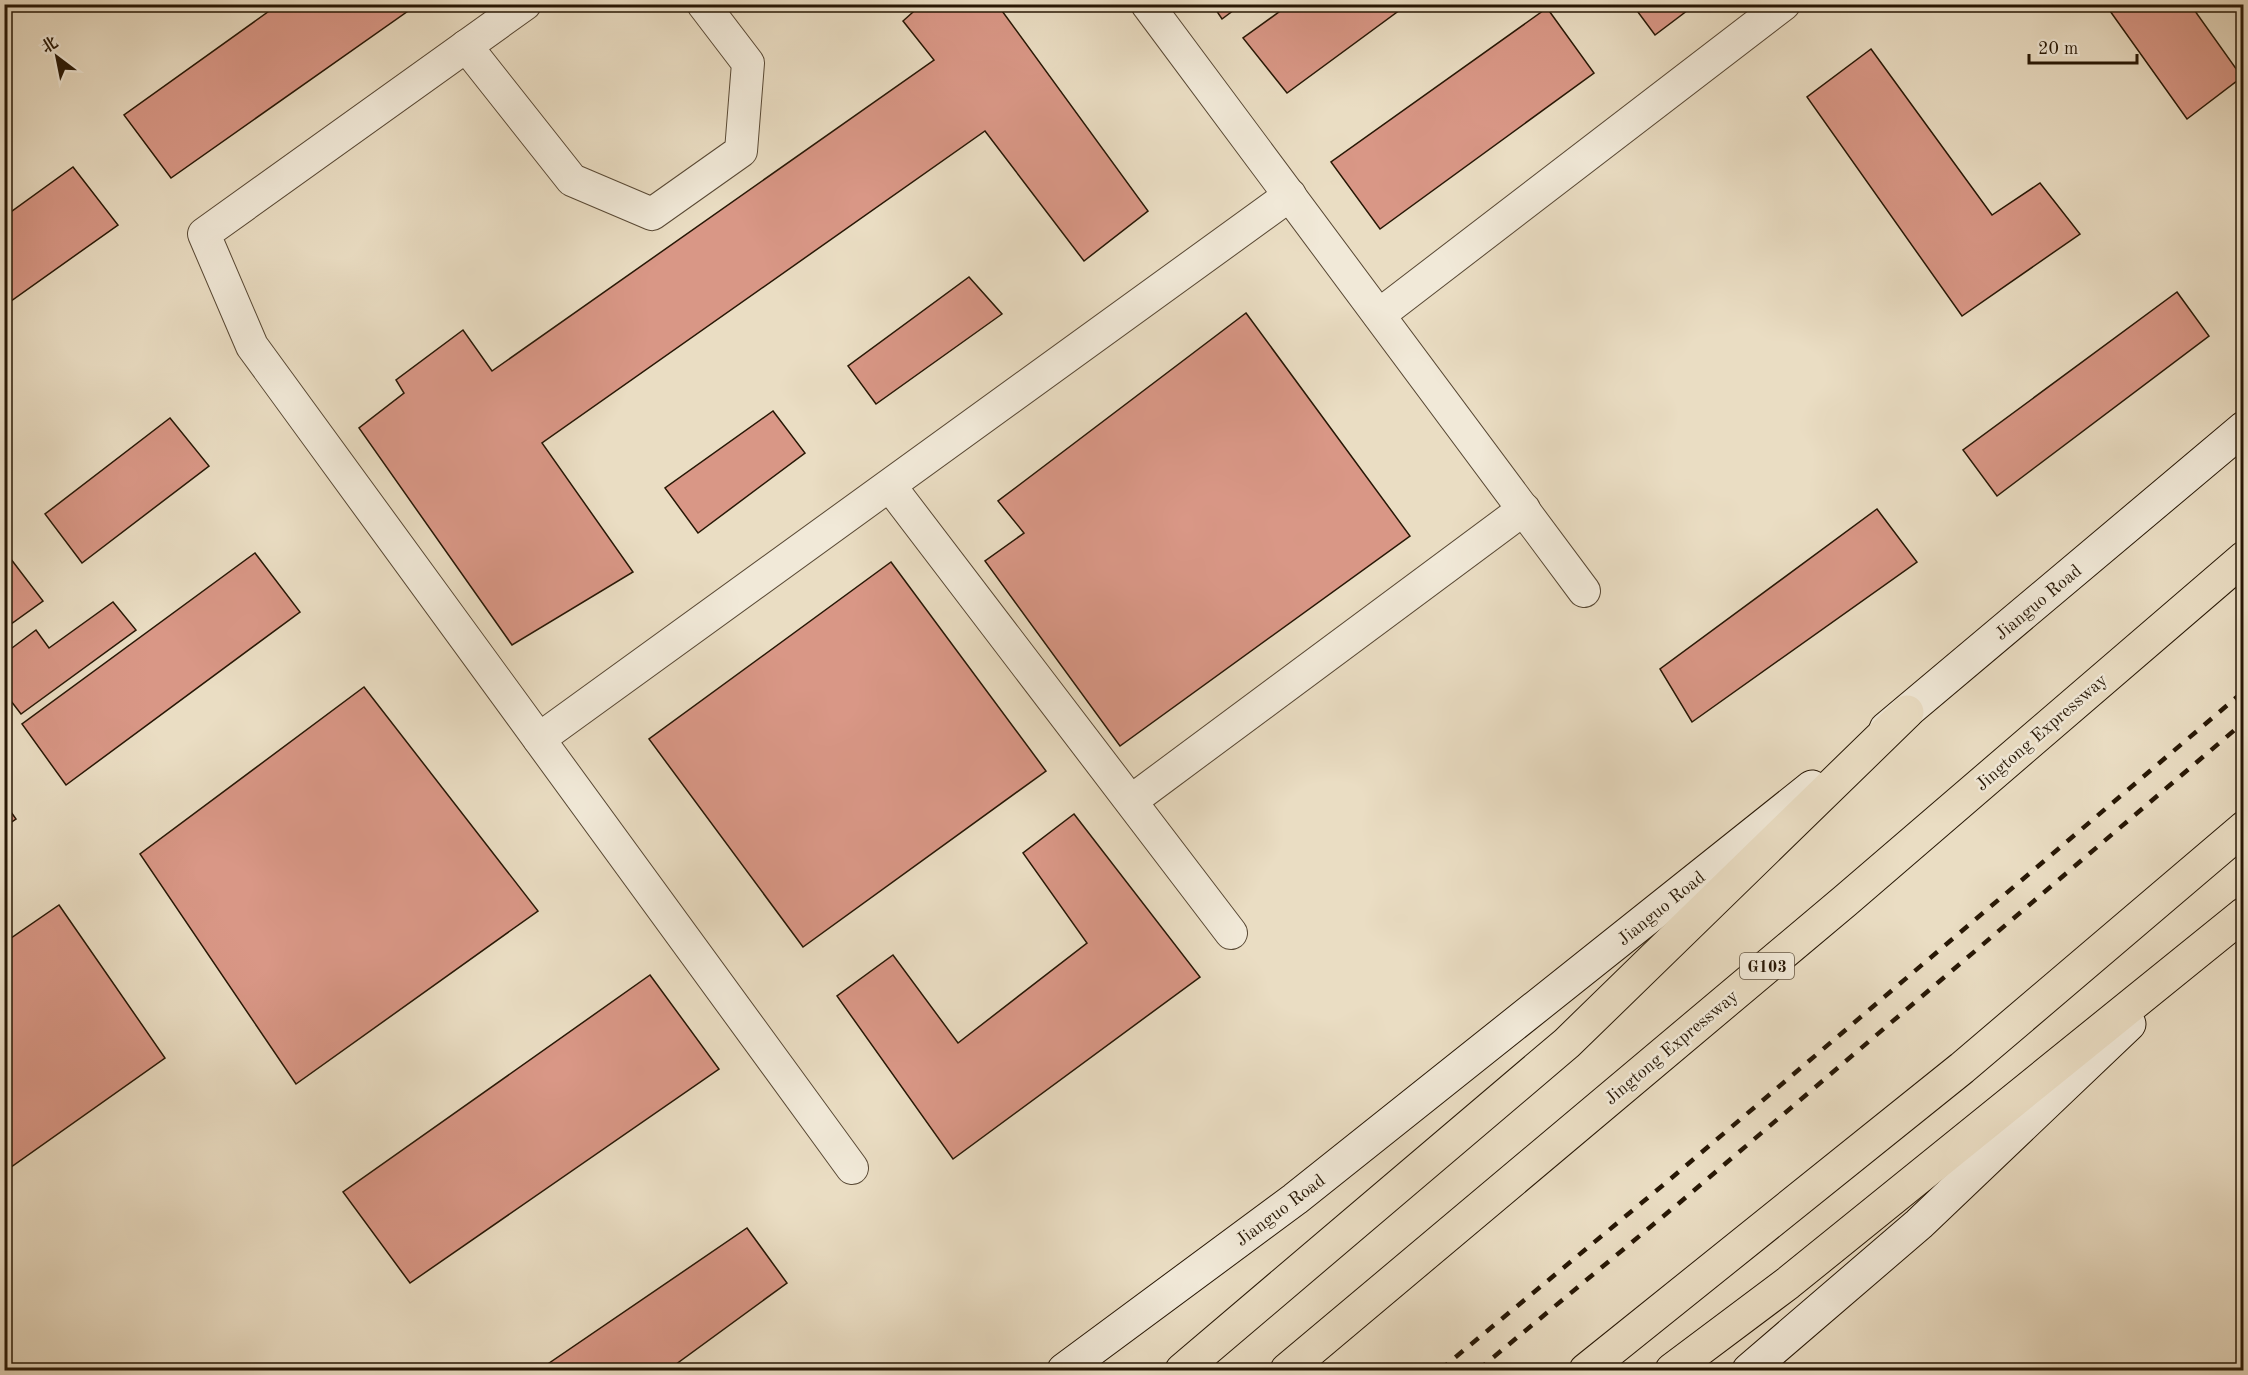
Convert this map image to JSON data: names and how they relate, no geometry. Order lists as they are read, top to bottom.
{
  "streets": {
    "highway": ["Jingtong Expressway", "G103"],
    "main road": ["Jianguo Road"]
  },
  "scale_bar": "20 m",
  "north": "top left"
}
